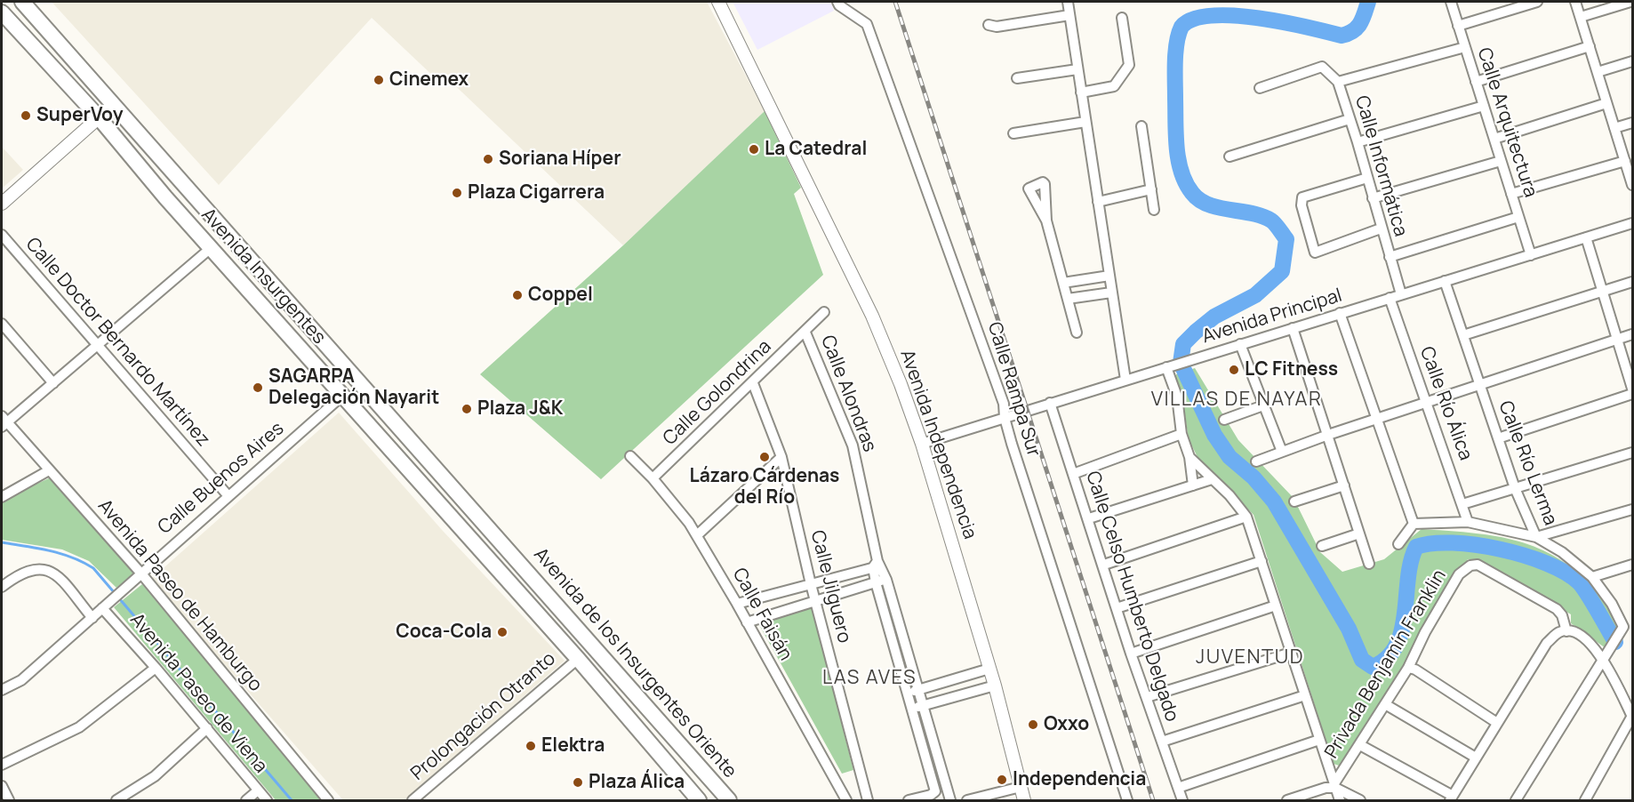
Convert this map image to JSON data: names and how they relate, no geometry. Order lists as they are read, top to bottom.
{
  "streets": {
    "highway": ["Avenida Insurgentes", "Avenida de los Insurgentes Oriente"],
    "main road": ["Avenida Independencia"],
    "street": [
      "Calle Arquitectura",
      "Calle Informática",
      "Avenida Principal",
      "Calle Doctor Bernardo Martínez",
      "Calle Rampa Sur",
      "Calle Golondrina",
      "Calle Alondras",
      "Calle Río Álica",
      "Calle Río Lerma",
      "Calle Buenos Aires",
      "Calle Jilguero",
      "Avenida Paseo de Hamburgo",
      "Calle Celso Humberto Delgado",
      "Calle Faisán",
      "Privada Benjamín Franklin",
      "Avenida Paseo de Viena",
      "Prolongación Otranto"
    ]
  },
  "crossings": [
    ["Calle Arquitectura", "Calle Informática"],
    ["Calle Arquitectura", "Avenida Principal"],
    ["Calle Informática", "Avenida Principal"],
    ["Avenida Insurgentes", "Calle Buenos Aires"],
    ["Avenida Insurgentes", "Avenida de los Insurgentes Oriente"],
    ["Avenida Principal", "Calle Rampa Sur"],
    ["Avenida Principal", "Calle Río Álica"],
    ["Avenida Principal", "Avenida Independencia"],
    ["Avenida Principal", "Calle Río Lerma"],
    ["Avenida Principal", "Calle Celso Humberto Delgado"],
    ["Calle Doctor Bernardo Martínez", "Calle Buenos Aires"],
    ["Calle Golondrina", "Calle Alondras"],
    ["Calle Golondrina", "Calle Jilguero"],
    ["Calle Golondrina", "Calle Faisán"],
    ["Calle Buenos Aires", "Avenida Paseo de Hamburgo"],
    ["Calle Buenos Aires", "Avenida Paseo de Viena"]
  ],
  "districts": ["VILLAS DE NAYAR", "JUVENTUD", "LAS AVES"],
  "places": [
    "Cinemex",
    "SuperVoy",
    "La Catedral",
    "Soriana Híper",
    "Plaza Cigarrera",
    "Coppel",
    "LC Fitness",
    "SAGARPA Delegación Nayarit",
    "Plaza J&K",
    "Lázaro Cárdenas del Río",
    "Coca-Cola",
    "Oxxo",
    "Elektra",
    "Independencia",
    "Plaza Álica"
  ]
}
